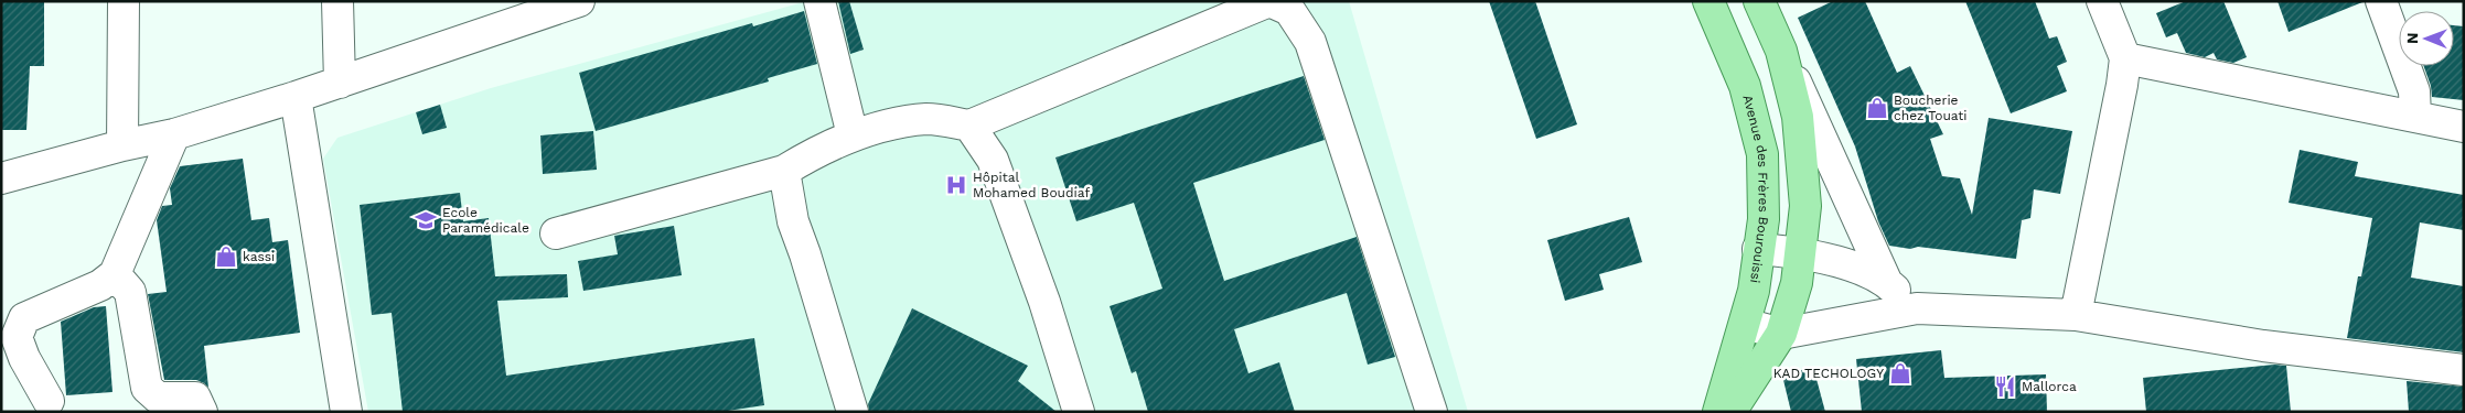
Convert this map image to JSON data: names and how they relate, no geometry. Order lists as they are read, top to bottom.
{
  "streets": {
    "main road": ["Avenue des Frères Bourouissi"]
  },
  "places": {
    "shop": ["Boucherie chez Touati", "kassi", "KAD TECHOLOGY"],
    "hospital": ["Hôpital Mohamed Boudiaf"],
    "school or university": ["Ecole Paramédicale"],
    "restaurant": ["Mallorca"]
  },
  "north": "left"
}
